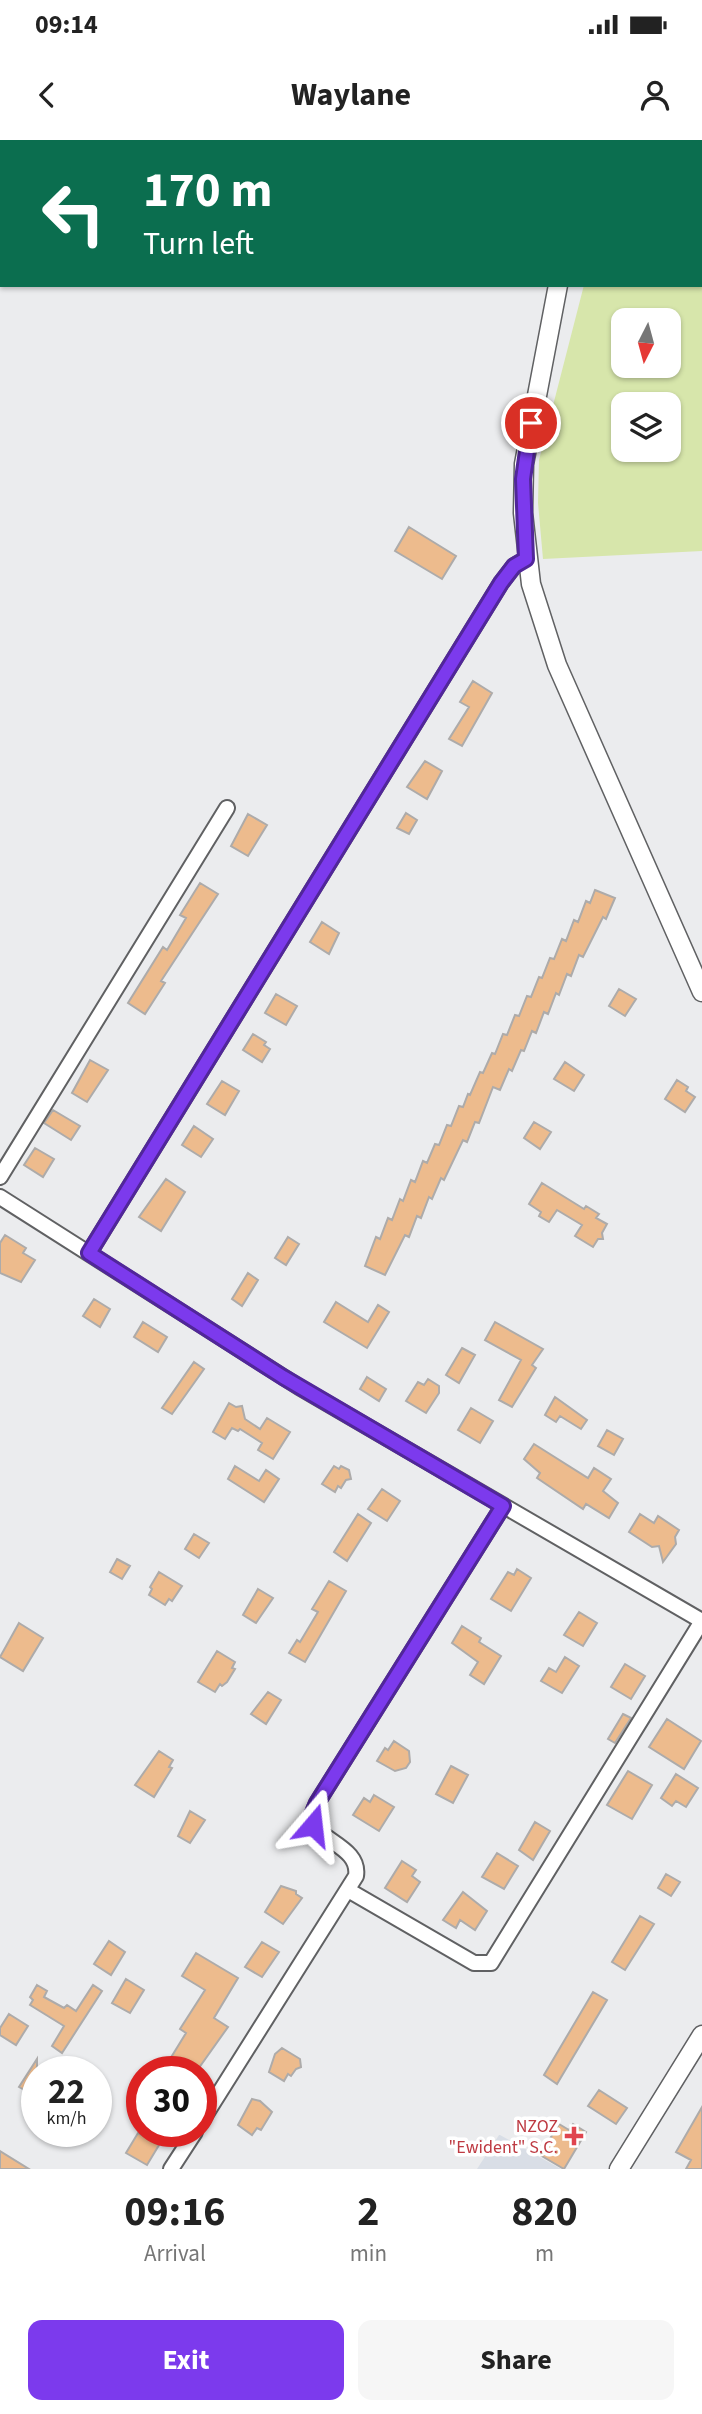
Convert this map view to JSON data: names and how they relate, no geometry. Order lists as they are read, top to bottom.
{
  "places": {
    "health": ["NZOZ \"Ewident\" S.C."]
  },
  "north": "bottom",
  "page": {
    "status": "09:14",
    "header": "Waylane",
    "turn": ["170 m", "Turn left"],
    "speed": "22 km/h",
    "limit": "30",
    "eta": [
      "09:16",
      "Arrival",
      "2",
      "min",
      "820",
      "m"
    ],
    "buttons": ["Exit", "Share"]
  }
}
